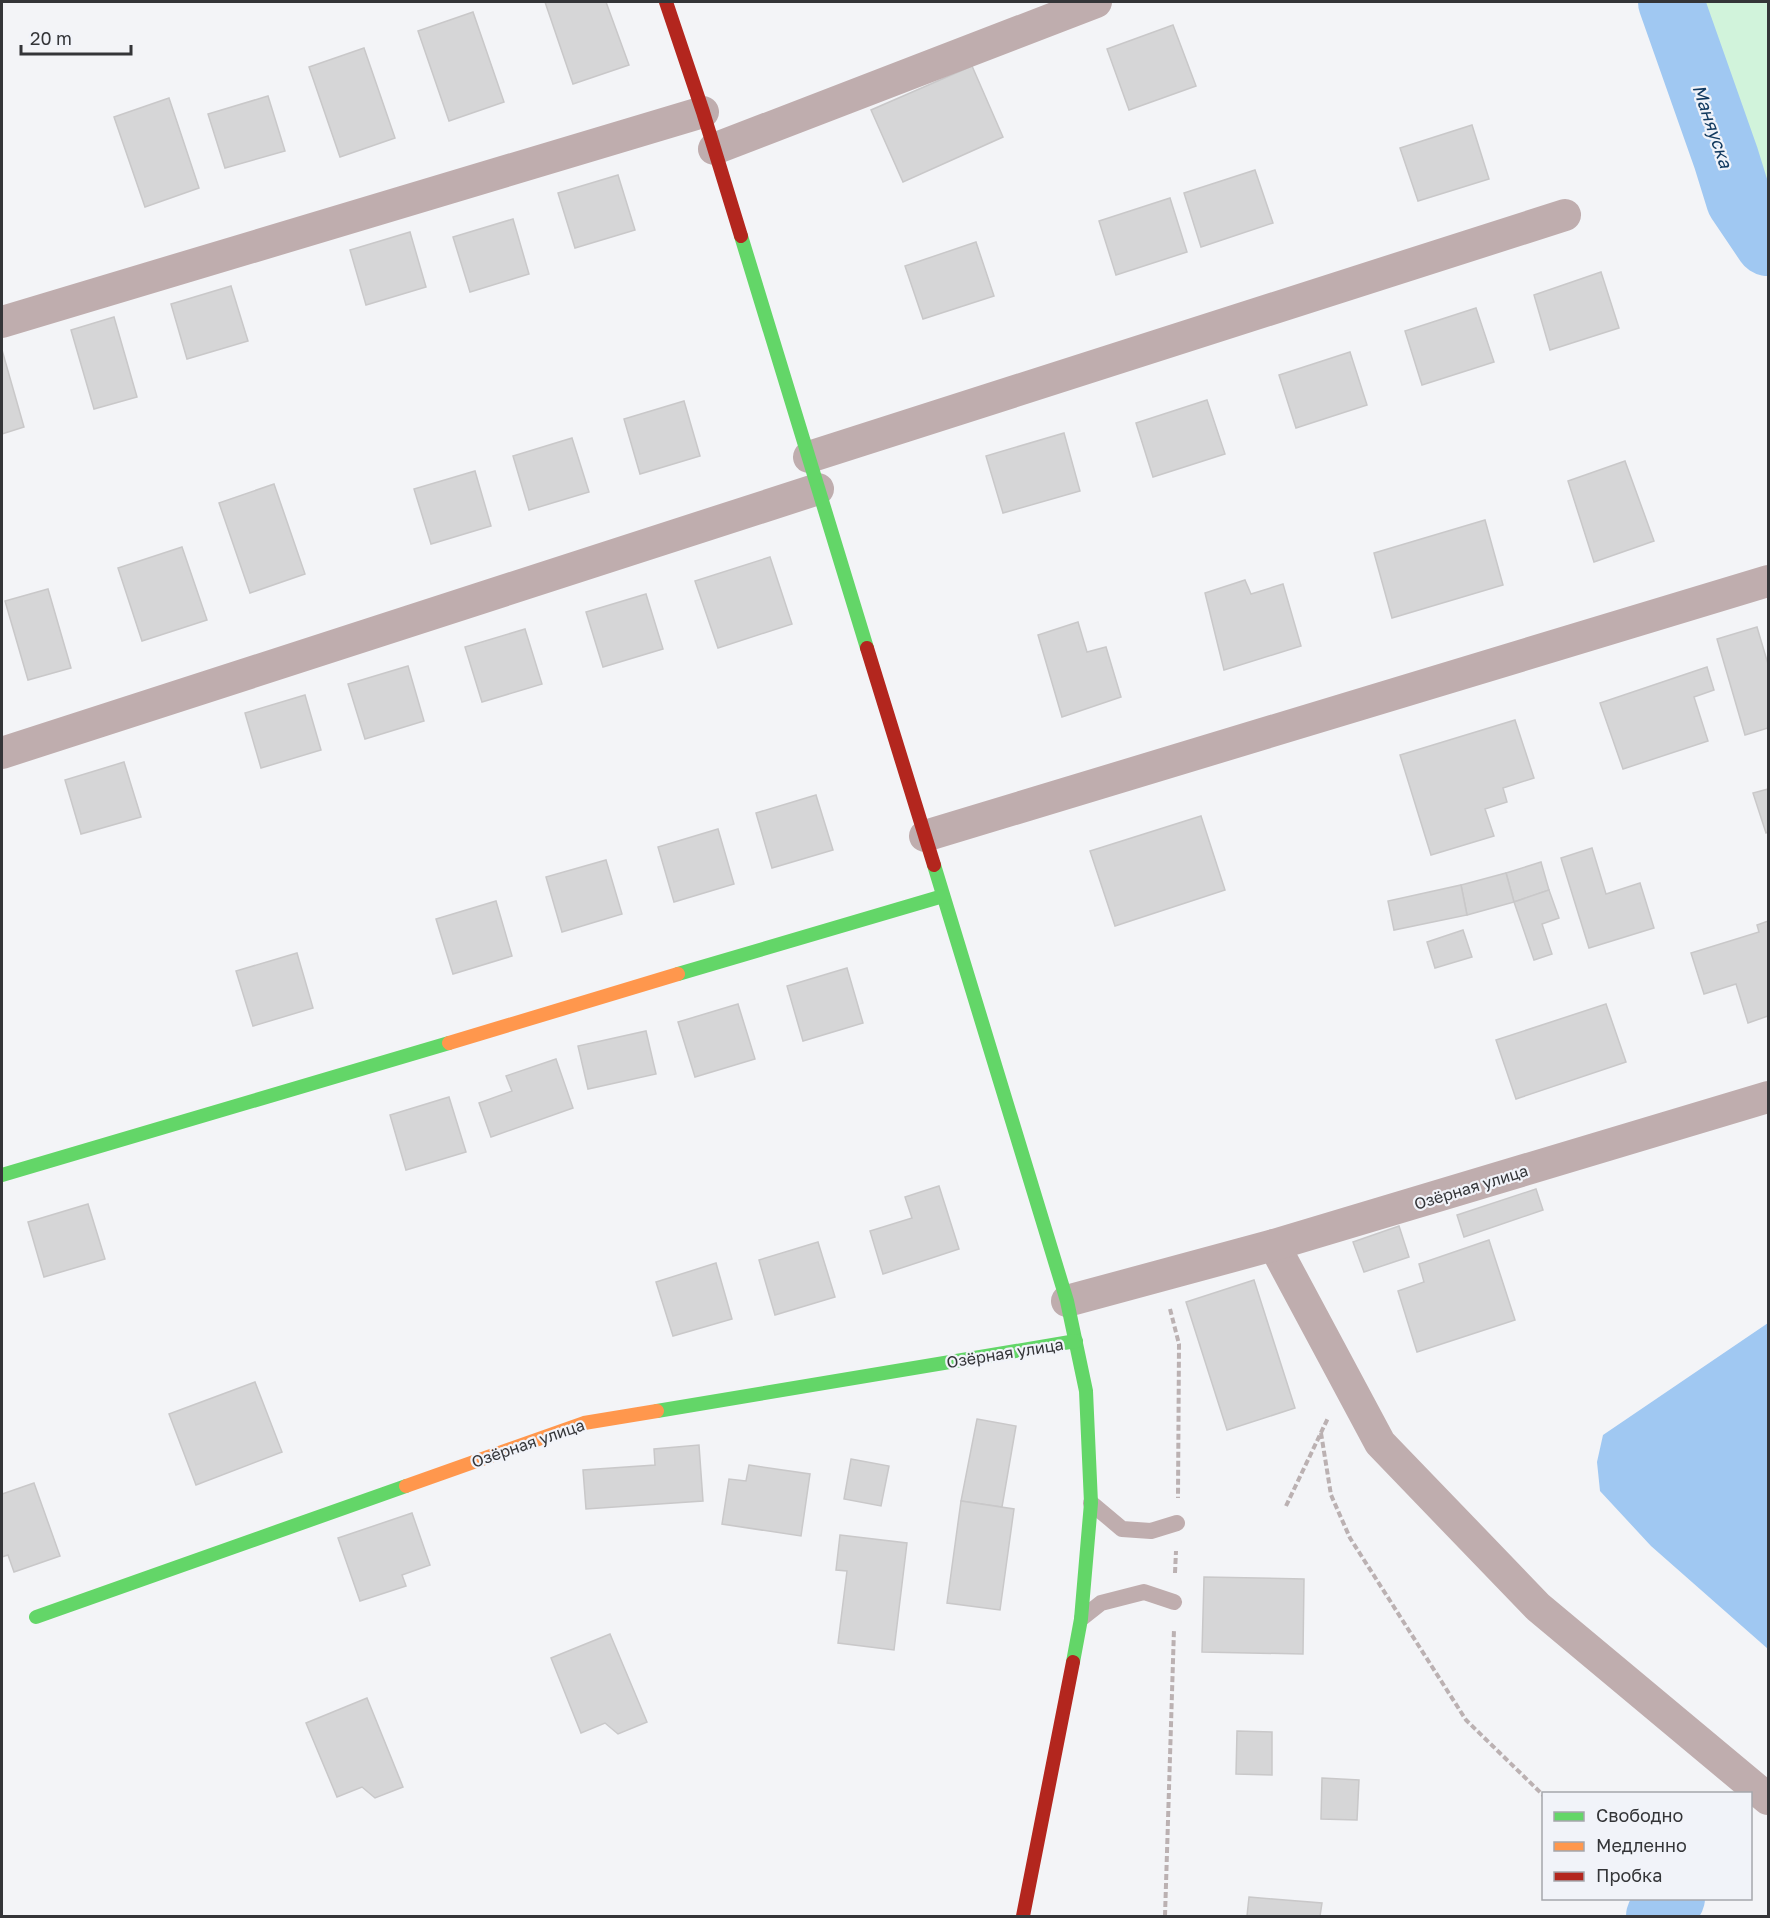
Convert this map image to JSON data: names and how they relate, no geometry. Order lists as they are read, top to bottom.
{
  "streets": {
    "street": ["Озёрная улица"]
  },
  "water": ["Маняуска"],
  "legend": ["Свободно", "Медленно", "Пробка"],
  "scale_bar": "20 m"
}
